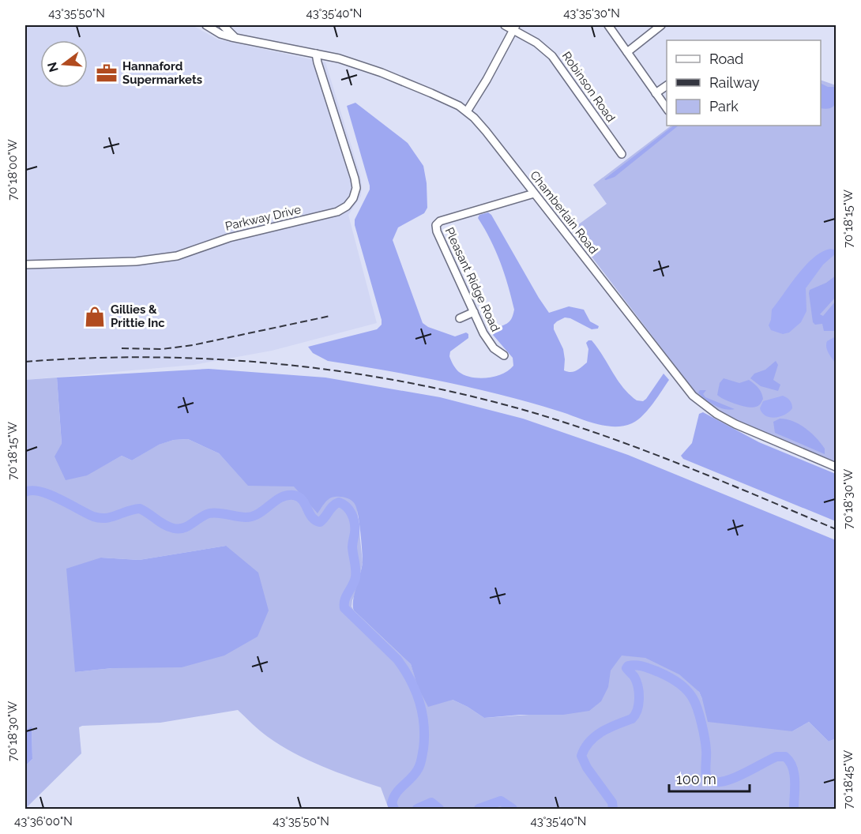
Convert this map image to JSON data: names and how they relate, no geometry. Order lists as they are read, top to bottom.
{
  "streets": {
    "street": [
      "Robinson Road",
      "Chamberlain Road",
      "Parkway Drive",
      "Pleasant Ridge Road"
    ]
  },
  "crossings": [
    ["Chamberlain Road", "Parkway Drive"],
    ["Chamberlain Road", "Pleasant Ridge Road"]
  ],
  "places": {
    "office": ["Hannaford Supermarkets"],
    "shop": ["Gillies & Prittie Inc"]
  },
  "legend": ["Road", "Railway", "Park"],
  "scale_bar": "100 m",
  "north": "left",
  "coordinates": [
    "43°35'50\"N",
    "43°35'40\"N",
    "43°35'30\"N",
    "70°18'00\"W",
    "70°18'15\"W",
    "70°18'30\"W",
    "70°18'45\"W",
    "43°36'00\"N"
  ]
}
